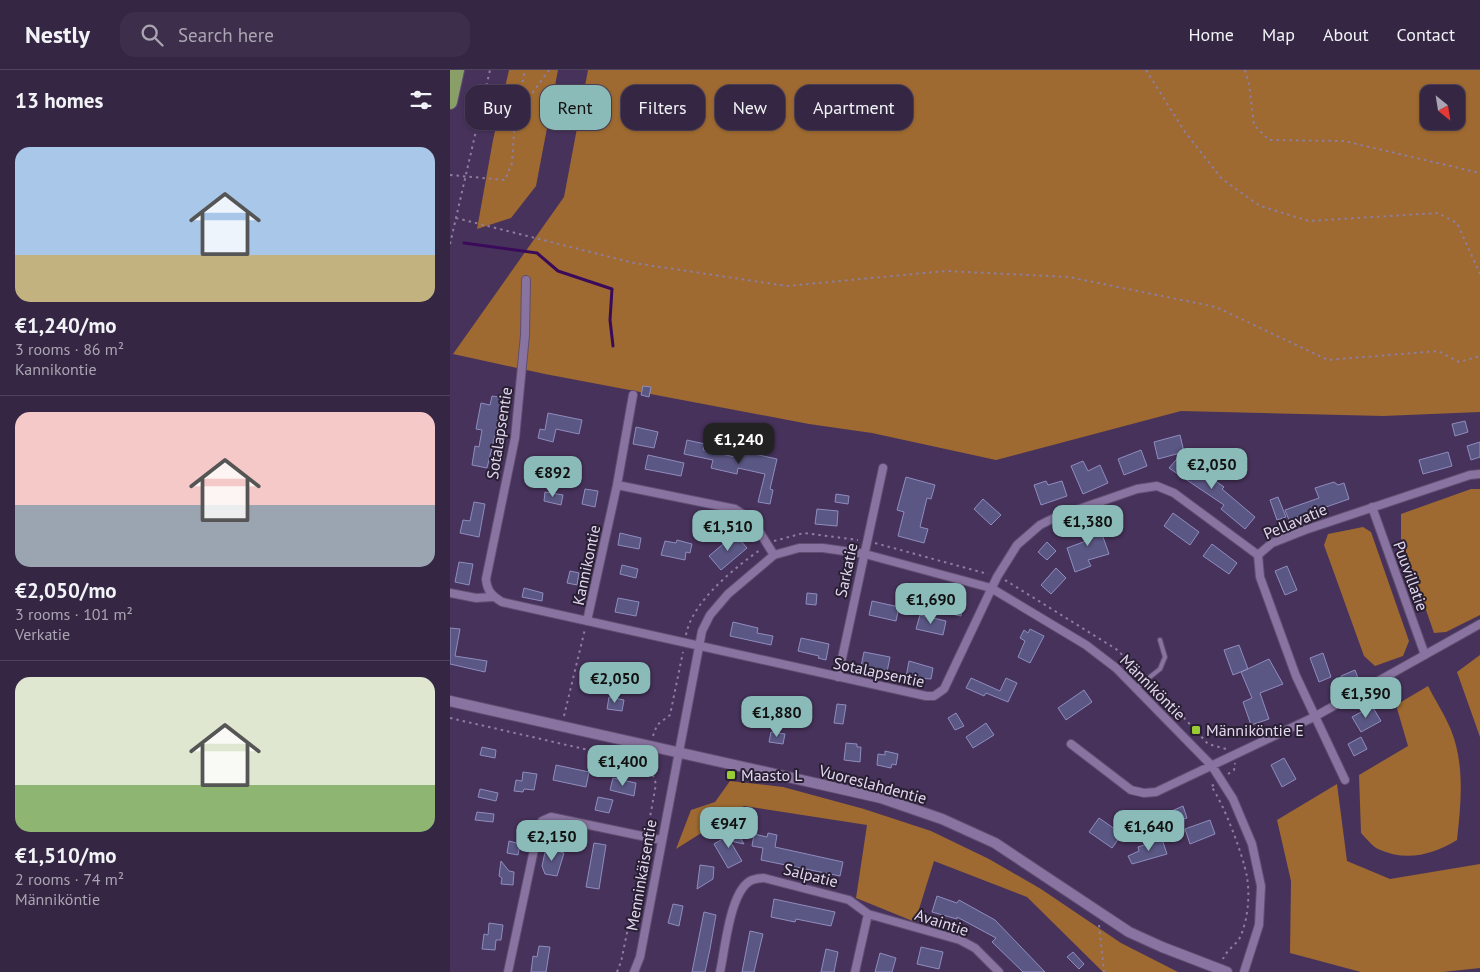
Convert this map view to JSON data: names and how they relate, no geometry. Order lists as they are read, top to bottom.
{
  "streets": {
    "street": [
      "Sotalapsentie",
      "Pellavatie",
      "Kannikontie",
      "Sarkatie",
      "Puuvillatie",
      "Männiköntie",
      "Vuoreslahdentie",
      "Menninkäisentie",
      "Salpatie",
      "Avaintie"
    ]
  },
  "crossings": [
    ["Sotalapsentie", "Pellavatie"],
    ["Sotalapsentie", "Kannikontie"],
    ["Sotalapsentie", "Sarkatie"],
    ["Sotalapsentie", "Männiköntie"],
    ["Pellavatie", "Puuvillatie"],
    ["Vuoreslahdentie", "Menninkäisentie"],
    ["Salpatie", "Avaintie"]
  ],
  "places": {
    "transit": ["Männiköntie E", "Maasto L"]
  },
  "north": "bottom right",
  "page": {
    "header": "Nestly",
    "search": "Search here",
    "nav": [
      "Home",
      "Map",
      "About",
      "Contact"
    ],
    "heading": "13 homes",
    "chip": [
      "Buy",
      "Rent",
      "Filters",
      "New",
      "Apartment"
    ],
    "list": [
      {
        "name": "€1,240/mo",
        "note": "3 rooms · 86 m² · Kannikontie"
      },
      {
        "name": "€2,050/mo",
        "note": "3 rooms · 101 m² · Verkatie"
      },
      {
        "name": "€1,510/mo",
        "note": "2 rooms · 74 m² · Männiköntie"
      }
    ],
    "price": [
      "€1,240",
      "€2,050",
      "€892",
      "€1,380",
      "€1,510",
      "€1,690",
      "€2,050",
      "€1,590",
      "€1,880",
      "€1,400",
      "€947",
      "€1,640",
      "€2,150"
    ]
  }
}
